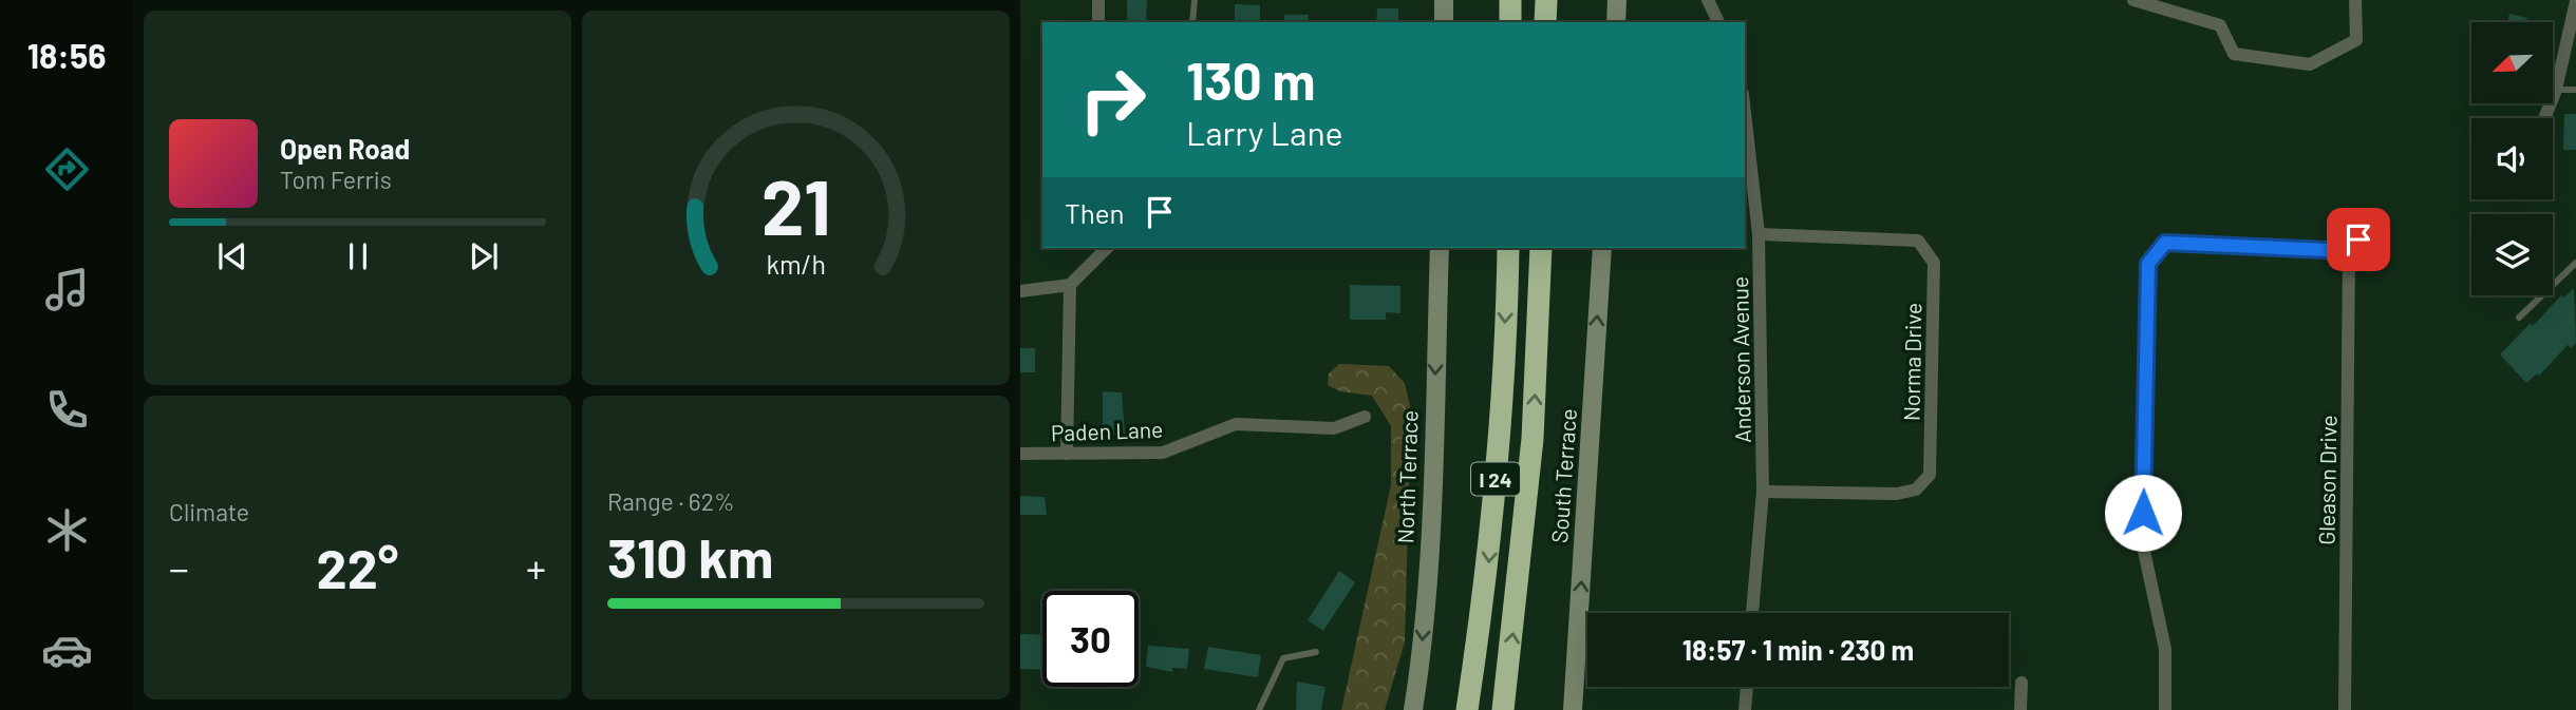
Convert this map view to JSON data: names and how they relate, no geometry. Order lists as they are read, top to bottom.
{
  "streets": {
    "highway": ["I 24"],
    "street": [
      "Anderson Avenue",
      "Norma Drive",
      "Paden Lane",
      "South Terrace",
      "North Terrace",
      "Gleason Drive"
    ]
  },
  "crossings": [
    ["Anderson Avenue", "Norma Drive"]
  ],
  "one_way": ["South Terrace", "North Terrace"],
  "north": "bottom left",
  "page": {
    "tabs": "18:56",
    "turn": ["130 m", "Larry Lane"],
    "song": ["Open Road", "Tom Ferris"],
    "then": "Then",
    "tile": [
      "Climate",
      ["Range · 62%", "310 km"]
    ],
    "heat": ["−", "22°", "+"],
    "limit": "30",
    "trip": "18:57 · 1 min · 230 m",
    "gauge": ["21", "km/h"]
  }
}
